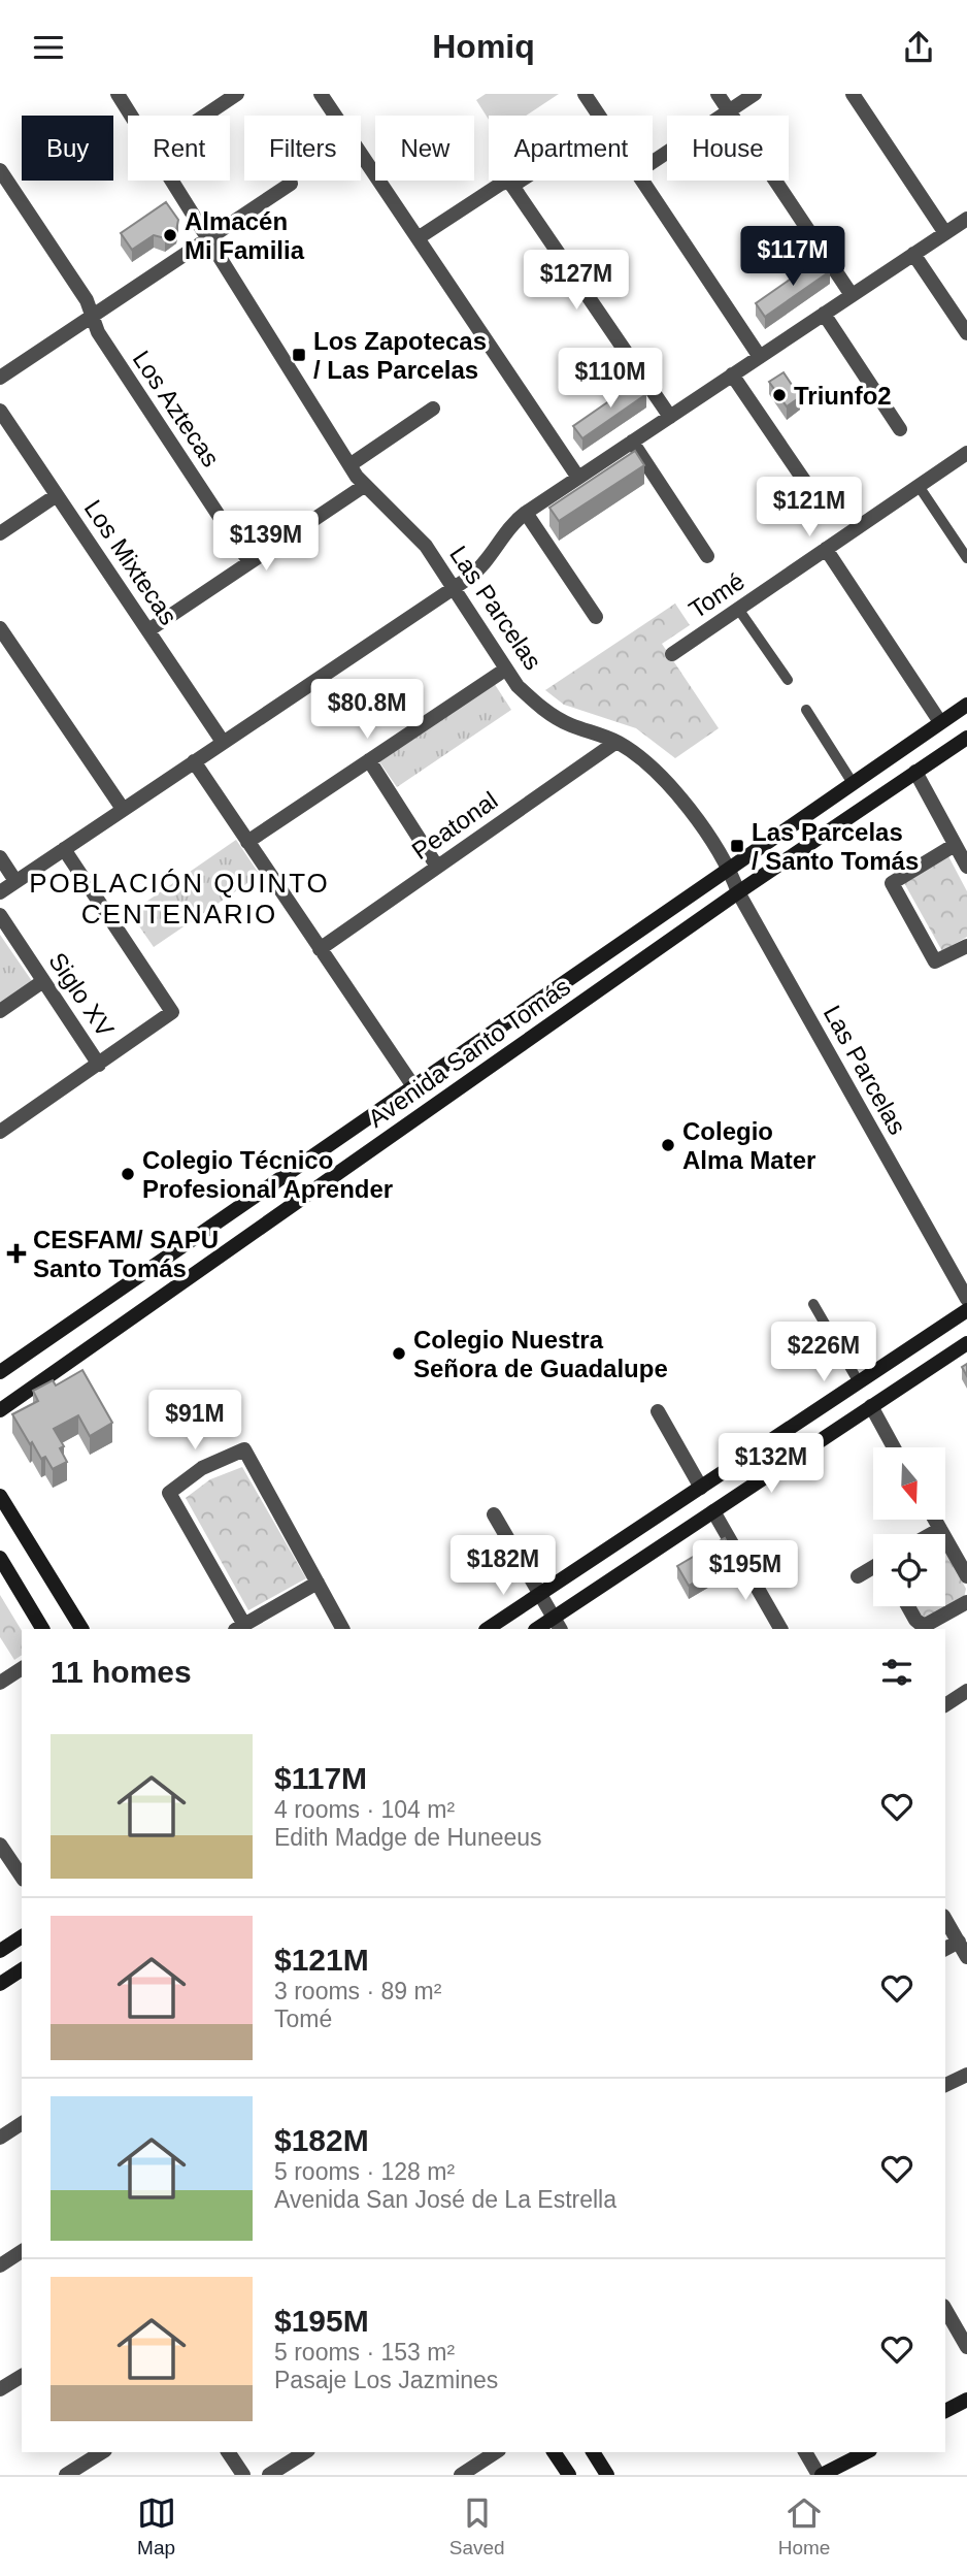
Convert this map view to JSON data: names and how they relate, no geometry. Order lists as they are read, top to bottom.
{
  "streets": {
    "main road": ["Avenida Santo Tomás"],
    "street": [
      "Los Aztecas",
      "Los Mixtecas",
      "Tomé",
      "Las Parcelas",
      "Peatonal",
      "Siglo XV"
    ]
  },
  "crossings": [
    ["Las Parcelas", "Peatonal"],
    ["Las Parcelas", "Avenida Santo Tomás"]
  ],
  "districts": ["POBLACIÓN QUINTO CENTENARIO"],
  "places": {
    "other": [
      "Almacén Mi Familia",
      "Triunfo2",
      "Colegio Alma Mater",
      "Colegio Técnico Profesional Aprender",
      "Colegio Nuestra Señora de Guadalupe"
    ],
    "transit": ["Los Zapotecas / Las Parcelas", "Las Parcelas / Santo Tomás"],
    "health": ["CESFAM/ SAPU Santo Tomás"]
  },
  "north": "bottom",
  "page": {
    "header": "Homiq",
    "chip": [
      "Buy",
      "Rent",
      "Filters",
      "New",
      "Apartment",
      "House"
    ],
    "price": [
      "$117M",
      "$127M",
      "$110M",
      "$121M",
      "$139M",
      "$80.8M",
      "$226M",
      "$91M",
      "$132M",
      "$182M",
      "$195M"
    ],
    "heading": "11 homes",
    "list": [
      {
        "name": "$117M",
        "note": "4 rooms · 104 m² · Edith Madge de Huneeus"
      },
      {
        "name": "$121M",
        "note": "3 rooms · 89 m² · Tomé"
      },
      {
        "name": "$182M",
        "note": "5 rooms · 128 m² · Avenida San José de La Estrella"
      },
      {
        "name": "$195M",
        "note": "5 rooms · 153 m² · Pasaje Los Jazmines"
      }
    ],
    "tabs": ["Map", "Saved", "Home"]
  }
}
